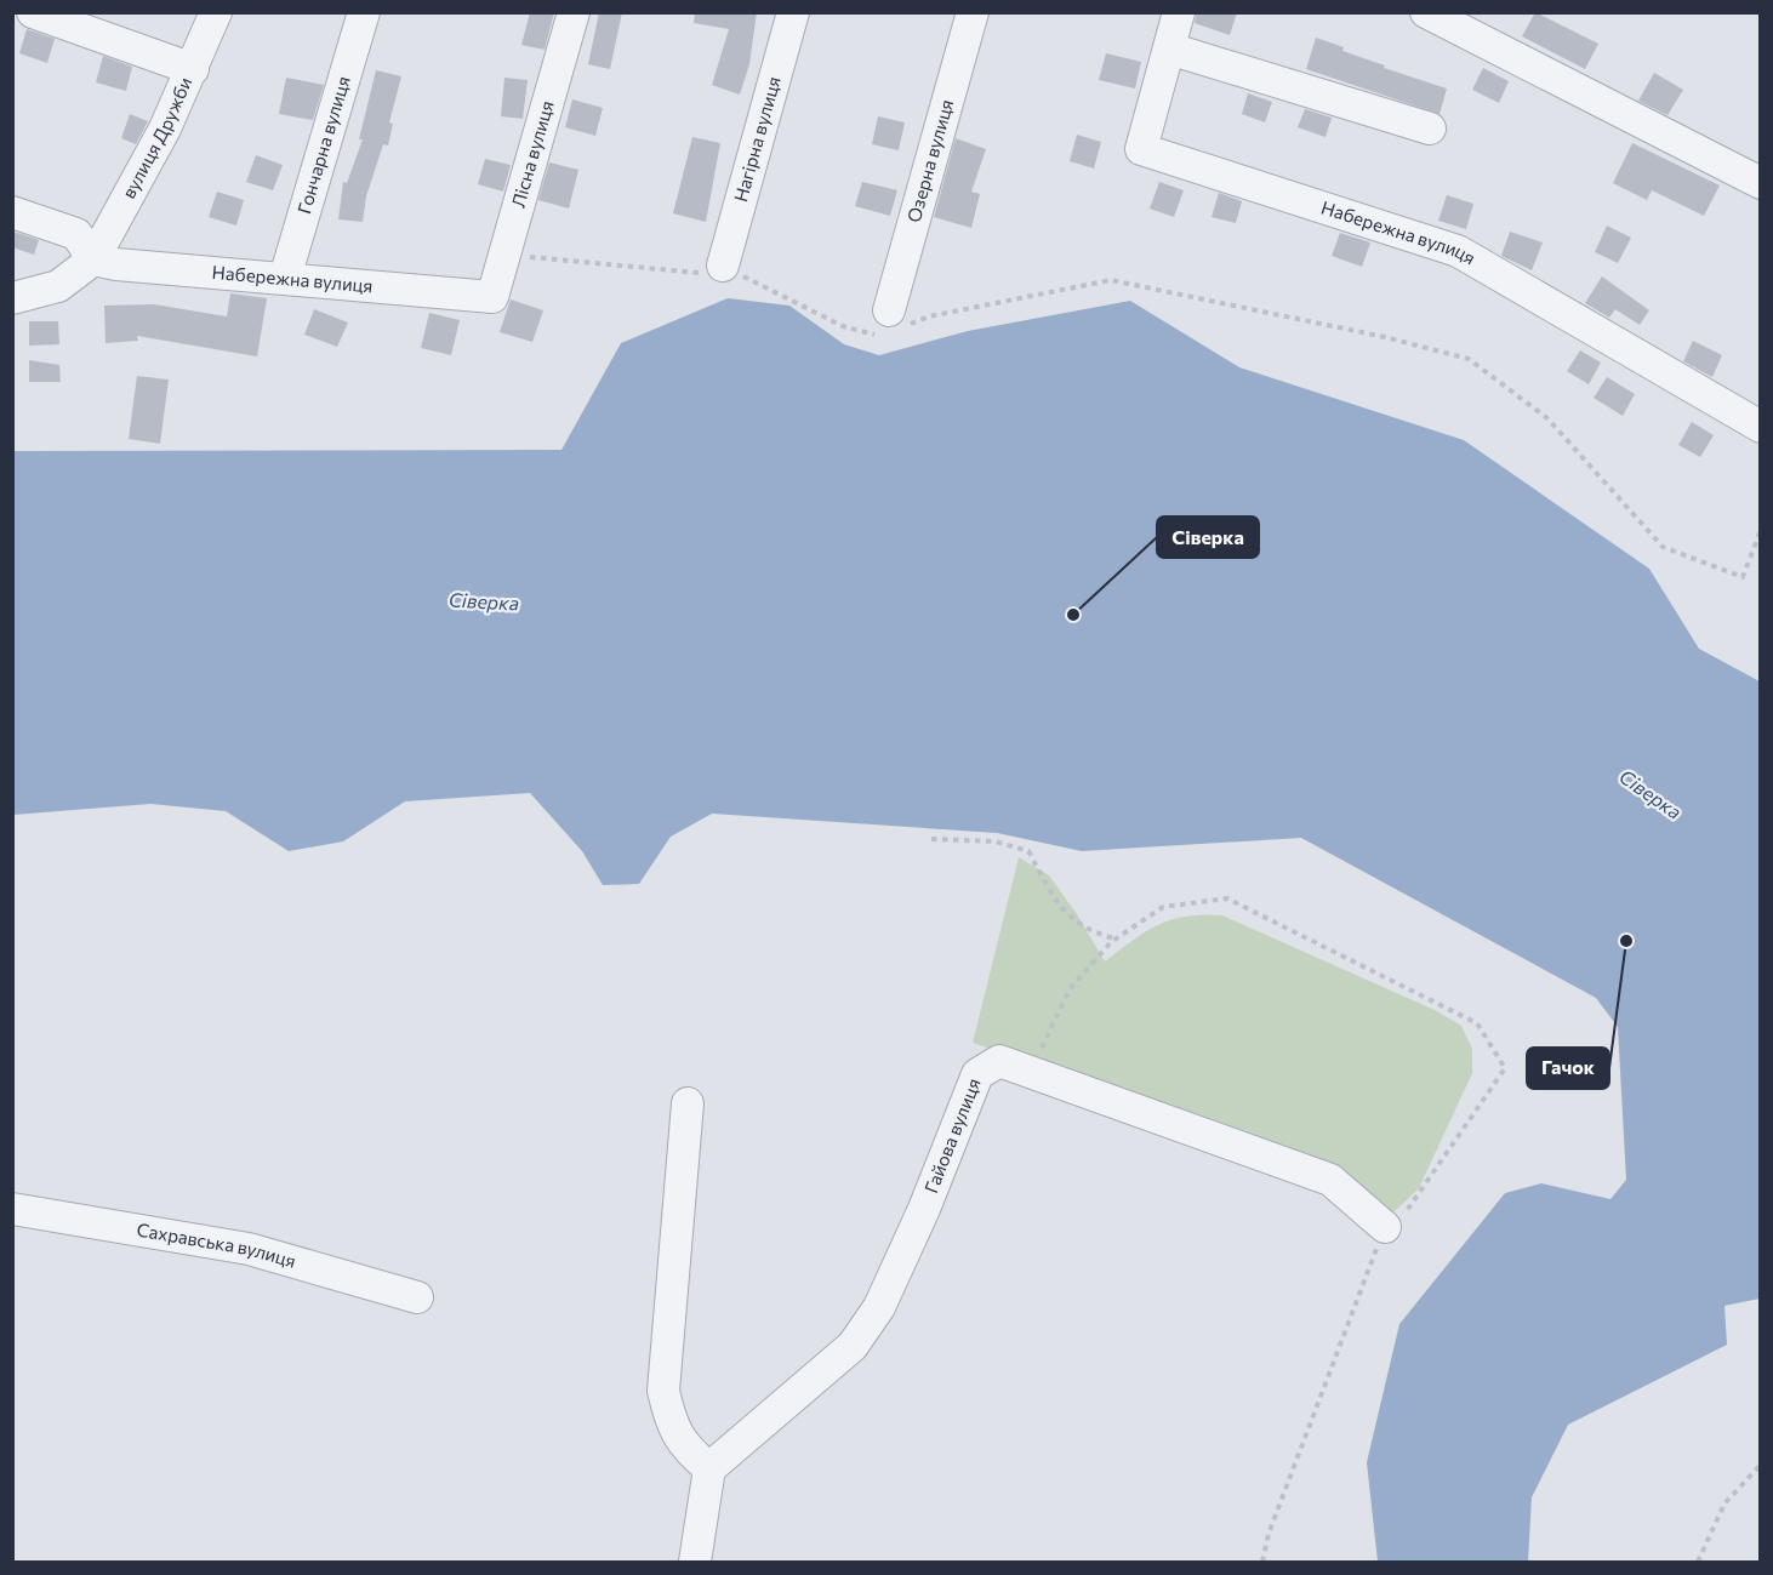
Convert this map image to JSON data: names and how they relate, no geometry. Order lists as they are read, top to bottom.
{
  "streets": {
    "street": [
      "вулиця Дружби",
      "Нагірна вулиця",
      "Гончарна вулиця",
      "Лісна вулиця",
      "Озерна вулиця",
      "Набережна вулиця",
      "Гайова вулиця",
      "Сахравська вулиця"
    ]
  },
  "crossings": [
    ["вулиця Дружби", "Набережна вулиця"],
    ["Гончарна вулиця", "Набережна вулиця"],
    ["Лісна вулиця", "Набережна вулиця"]
  ],
  "water": ["Сіверка"],
  "places": ["Сіверка", "Гачок"]
}
